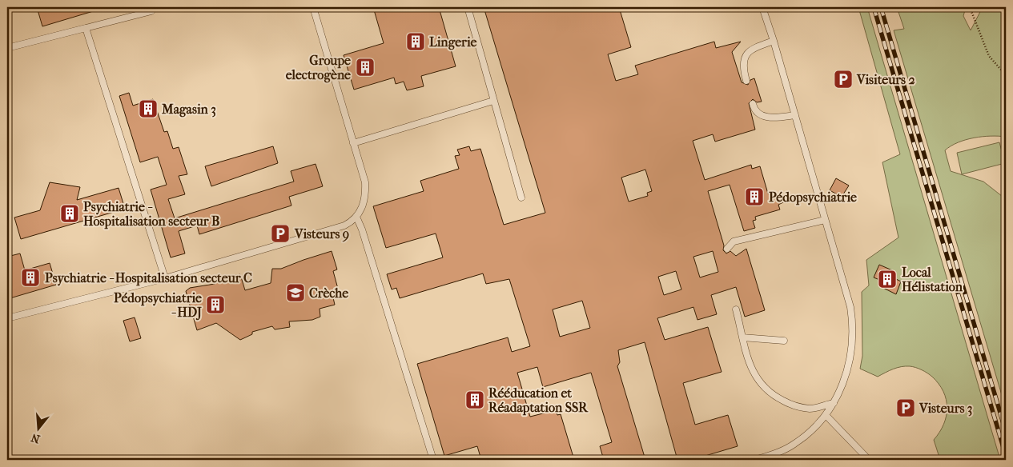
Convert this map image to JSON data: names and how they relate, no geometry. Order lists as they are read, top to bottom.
{
  "places": {
    "building": [
      "Lingerie",
      "Groupe electrogène",
      "Magasin 3",
      "Pédopsychiatrie",
      "Psychiatrie - Hospitalisation secteur B",
      "Psychiatrie - Hospitalisation secteur C",
      "Local Hélistation",
      "Pédopsychiatrie - HDJ",
      "Rééducation et Réadaptation SSR"
    ],
    "parking": ["Visiteurs 2", "Visteurs 9", "Visteurs 3"],
    "school or university": ["Crèche"]
  },
  "north": "bottom"
}
